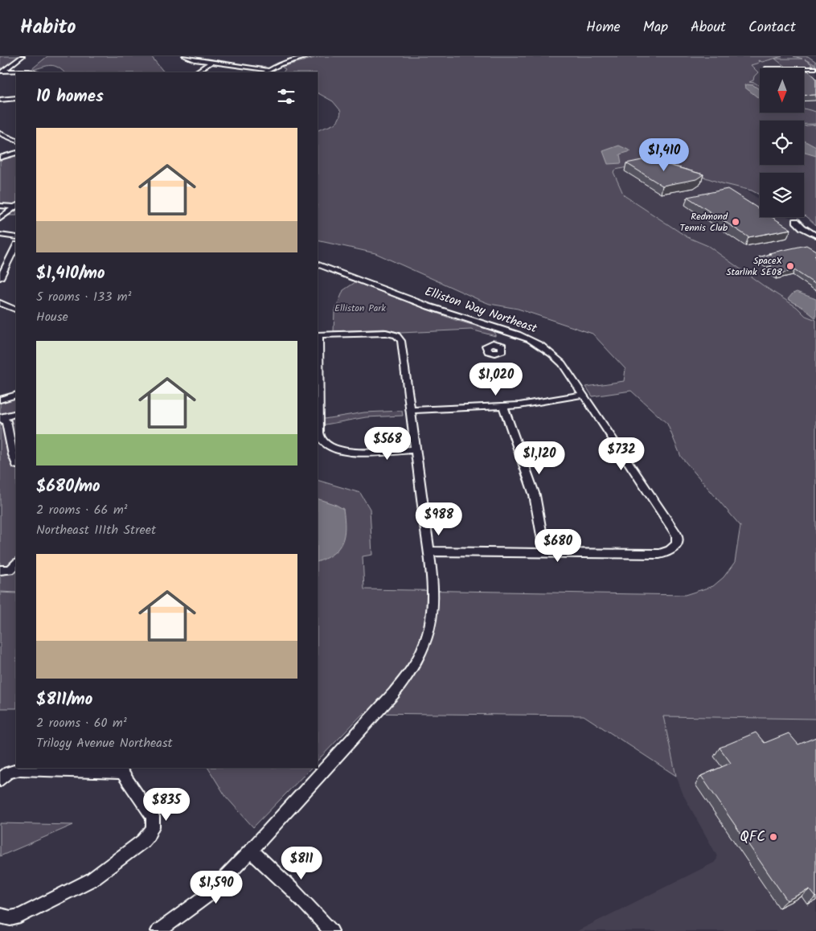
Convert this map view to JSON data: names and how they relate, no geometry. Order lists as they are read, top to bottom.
{
  "streets": {
    "street": ["Elliston Way Northeast"]
  },
  "parks": ["Elliston Park"],
  "places": ["Redmond Tennis Club", "SpaceX Starlink SE08", "QFC"],
  "north": "bottom",
  "page": {
    "header": "Habito",
    "nav": [
      "Home",
      "Map",
      "About",
      "Contact"
    ],
    "heading": "10 homes",
    "list": [
      {
        "name": "$1,410/mo",
        "note": "5 rooms · 133 m² · House"
      },
      {
        "name": "$680/mo",
        "note": "2 rooms · 66 m² · Northeast 111th Street"
      },
      {
        "name": "$811/mo",
        "note": "2 rooms · 60 m² · Trilogy Avenue Northeast"
      }
    ],
    "price": [
      "$1,410",
      "$1,020",
      "$568",
      "$732",
      "$1,120",
      "$988",
      "$680",
      "$835",
      "$811",
      "$1,590"
    ]
  }
}
